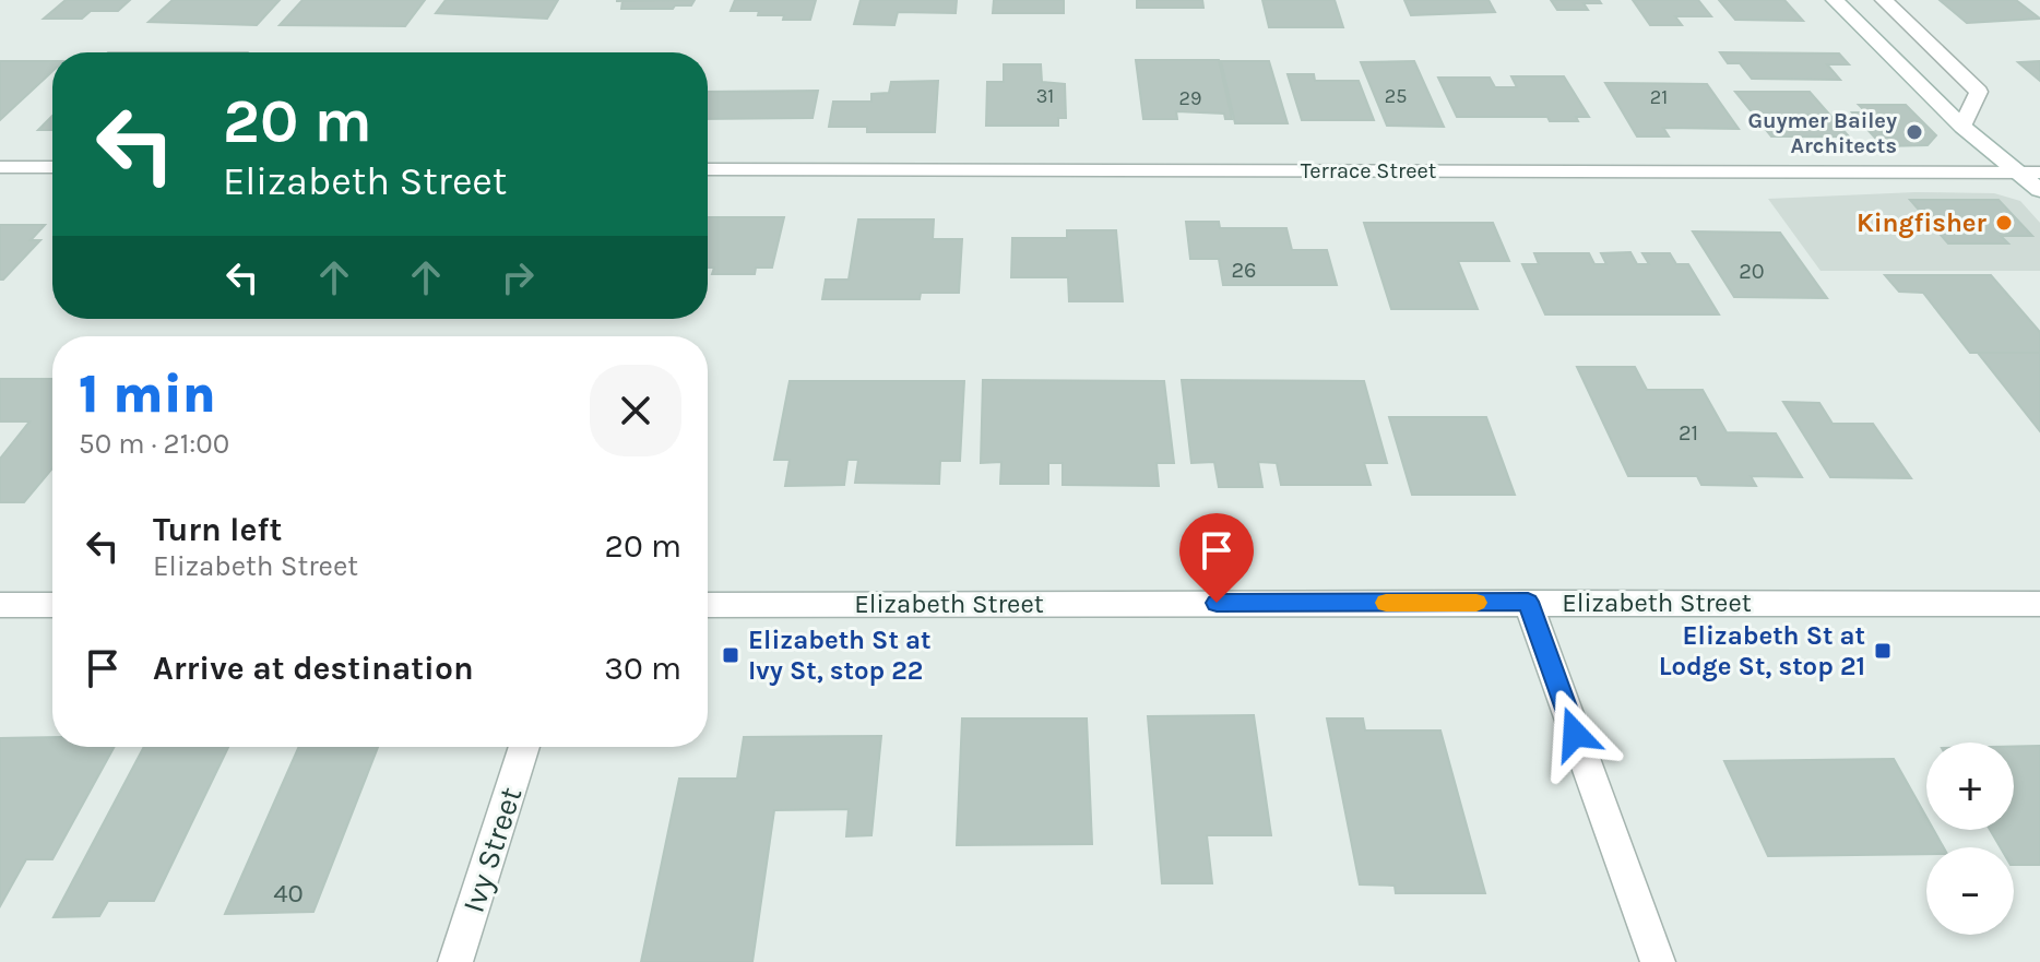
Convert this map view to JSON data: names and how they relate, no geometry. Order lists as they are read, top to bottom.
{
  "streets": {
    "street": ["Terrace Street", "Elizabeth Street", "Ivy Street"]
  },
  "places": {
    "other": ["Guymer Bailey Architects", "Kingfisher"],
    "transit": ["Elizabeth St at Lodge St, stop 21", "Elizabeth St at Ivy St, stop 22"]
  },
  "house_numbers": [
    "31",
    "25",
    "21",
    "29",
    "26",
    "20",
    "21",
    "40"
  ],
  "page": {
    "turn": ["20 m", "Elizabeth Street"],
    "heading": ["1 min", "50 m · 21:00"],
    "list": [
      {
        "name": "Turn left",
        "note": "Elizabeth Street",
        "value": "20 m"
      },
      {
        "name": "Arrive at destination",
        "value": "30 m"
      }
    ],
    "map_buttons": ["+", "−"]
  }
}
